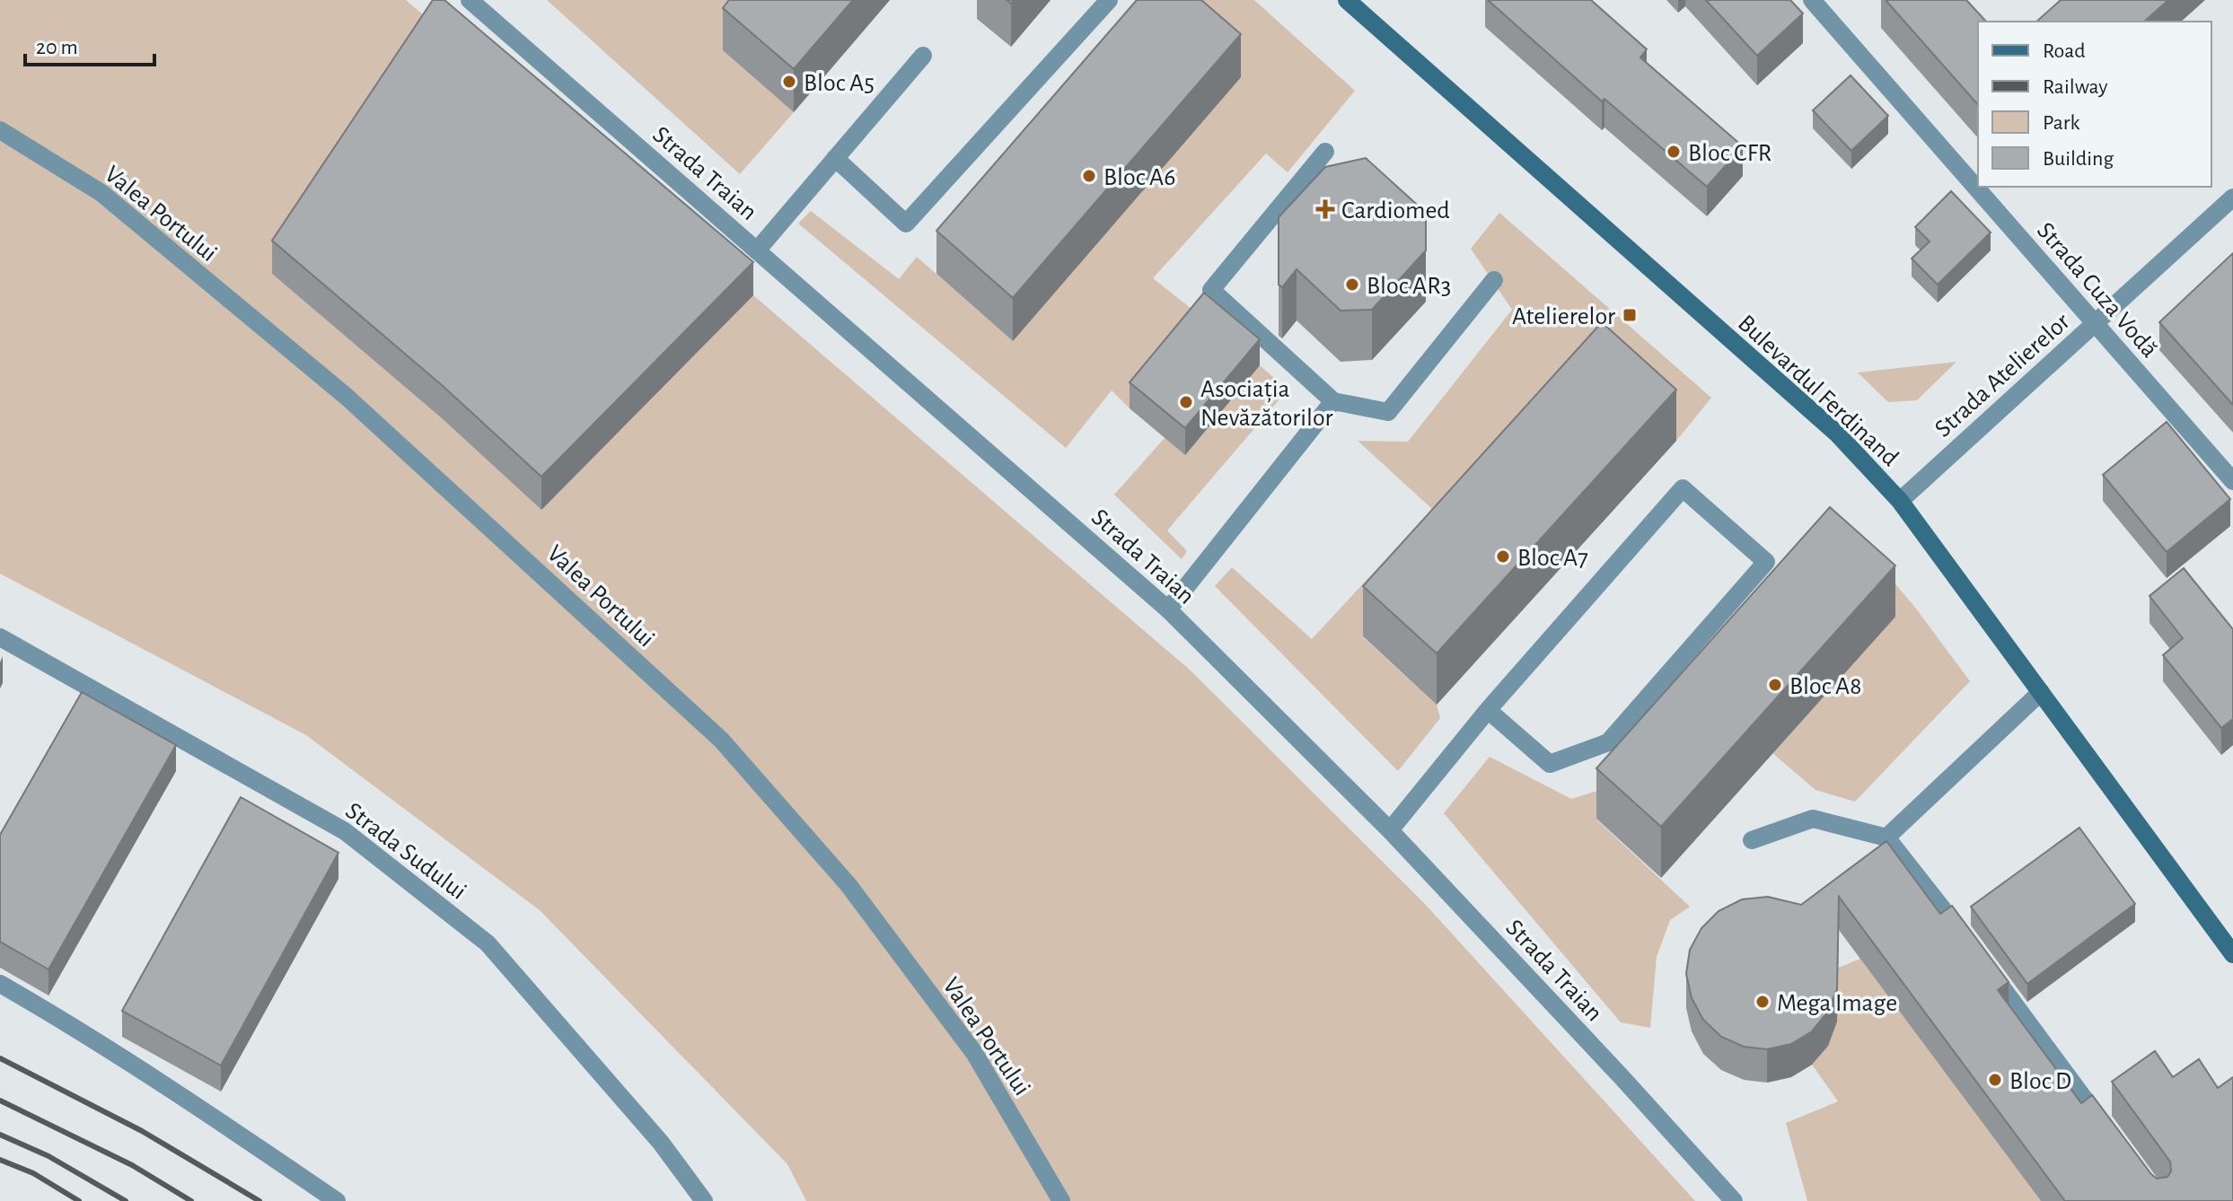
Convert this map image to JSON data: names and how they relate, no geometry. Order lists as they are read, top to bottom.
{
  "streets": {
    "main road": ["Bulevardul Ferdinand"],
    "street": [
      "Strada Traian",
      "Valea Portului",
      "Strada Cuza Vodă",
      "Strada Atelierelor",
      "Strada Sudului"
    ]
  },
  "crossings": [
    ["Strada Cuza Vodă", "Strada Atelierelor"],
    ["Strada Atelierelor", "Bulevardul Ferdinand"]
  ],
  "places": {
    "other": [
      "Bloc A5",
      "Bloc CFR",
      "Bloc A6",
      "Bloc AR3",
      "Asociația Nevăzătorilor",
      "Bloc A7",
      "Bloc A8",
      "Mega Image",
      "Bloc D"
    ],
    "health": ["Cardiomed"],
    "transit": ["Atelierelor"]
  },
  "legend": [
    "Road",
    "Railway",
    "Park",
    "Building"
  ],
  "scale_bar": "20 m"
}
